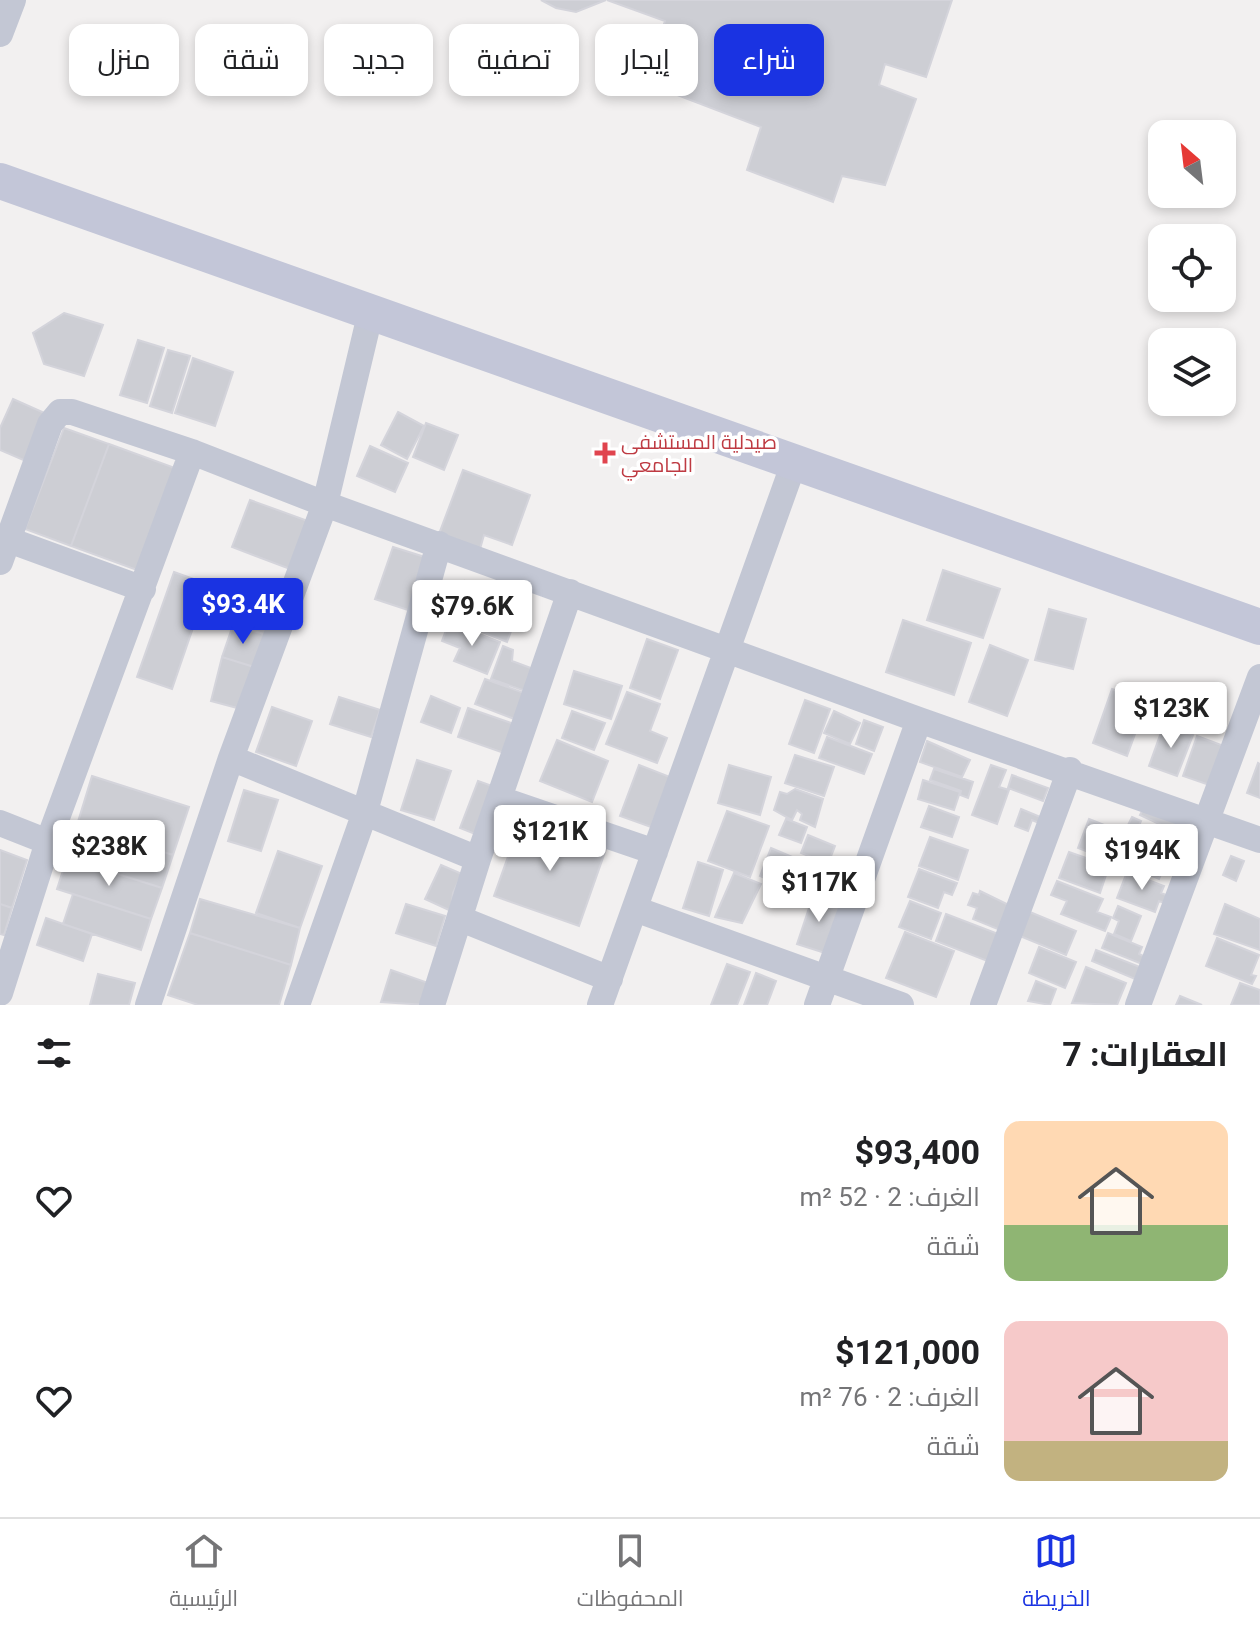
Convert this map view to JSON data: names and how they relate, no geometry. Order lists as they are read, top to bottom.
{
  "places": {
    "health": ["صيدلية المستشفى الجامعي"]
  },
  "north": "top left",
  "page": {
    "chip": [
      "شراء",
      "إيجار",
      "تصفية",
      "جديد",
      "شقة",
      "منزل"
    ],
    "price": [
      "$93.4K",
      "$79.6K",
      "$123K",
      "$121K",
      "$238K",
      "$194K",
      "$117K"
    ],
    "heading": "العقارات: 7",
    "list": [
      {
        "name": "$93,400",
        "note": "الغرف: 2 · 52 m² · شقة"
      },
      {
        "name": "$121,000",
        "note": "الغرف: 2 · 76 m² · شقة"
      }
    ],
    "tabs": ["الخريطة", "المحفوظات", "الرئيسية"]
  }
}
